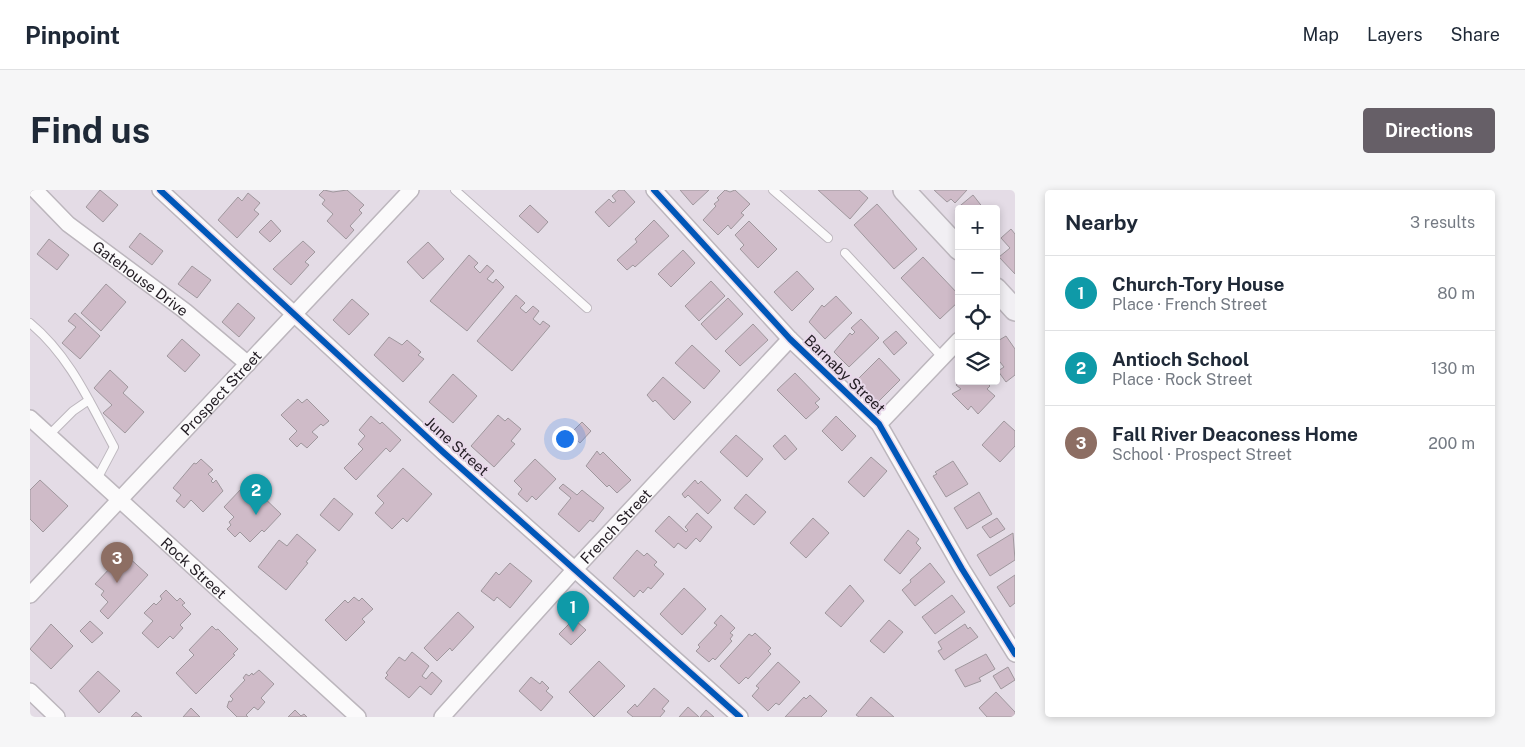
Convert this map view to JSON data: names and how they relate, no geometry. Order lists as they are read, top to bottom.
{
  "streets": {
    "street": [
      "Gatehouse Drive",
      "Barnaby Street",
      "Prospect Street",
      "June Street",
      "French Street",
      "Rock Street"
    ]
  },
  "crossings": [
    ["Gatehouse Drive", "Prospect Street"],
    ["Barnaby Street", "French Street"],
    ["Prospect Street", "June Street"],
    ["Prospect Street", "Rock Street"],
    ["June Street", "French Street"]
  ],
  "page": {
    "header": "Pinpoint",
    "nav": ["Map", "Layers", "Share"],
    "buttons": "Directions",
    "title": "Find us",
    "heading": ["Nearby", "3 results"],
    "map_buttons": ["+", "−"],
    "list": [
      {
        "mark": "1",
        "name": "Church-Tory House",
        "note": "Place · French Street",
        "value": "80 m"
      },
      {
        "mark": "2",
        "name": "Antioch School",
        "note": "Place · Rock Street",
        "value": "130 m"
      },
      {
        "mark": "3",
        "name": "Fall River Deaconess Home",
        "note": "School · Prospect Street",
        "value": "200 m"
      }
    ],
    "pins": ["2", "3", "1"]
  }
}
